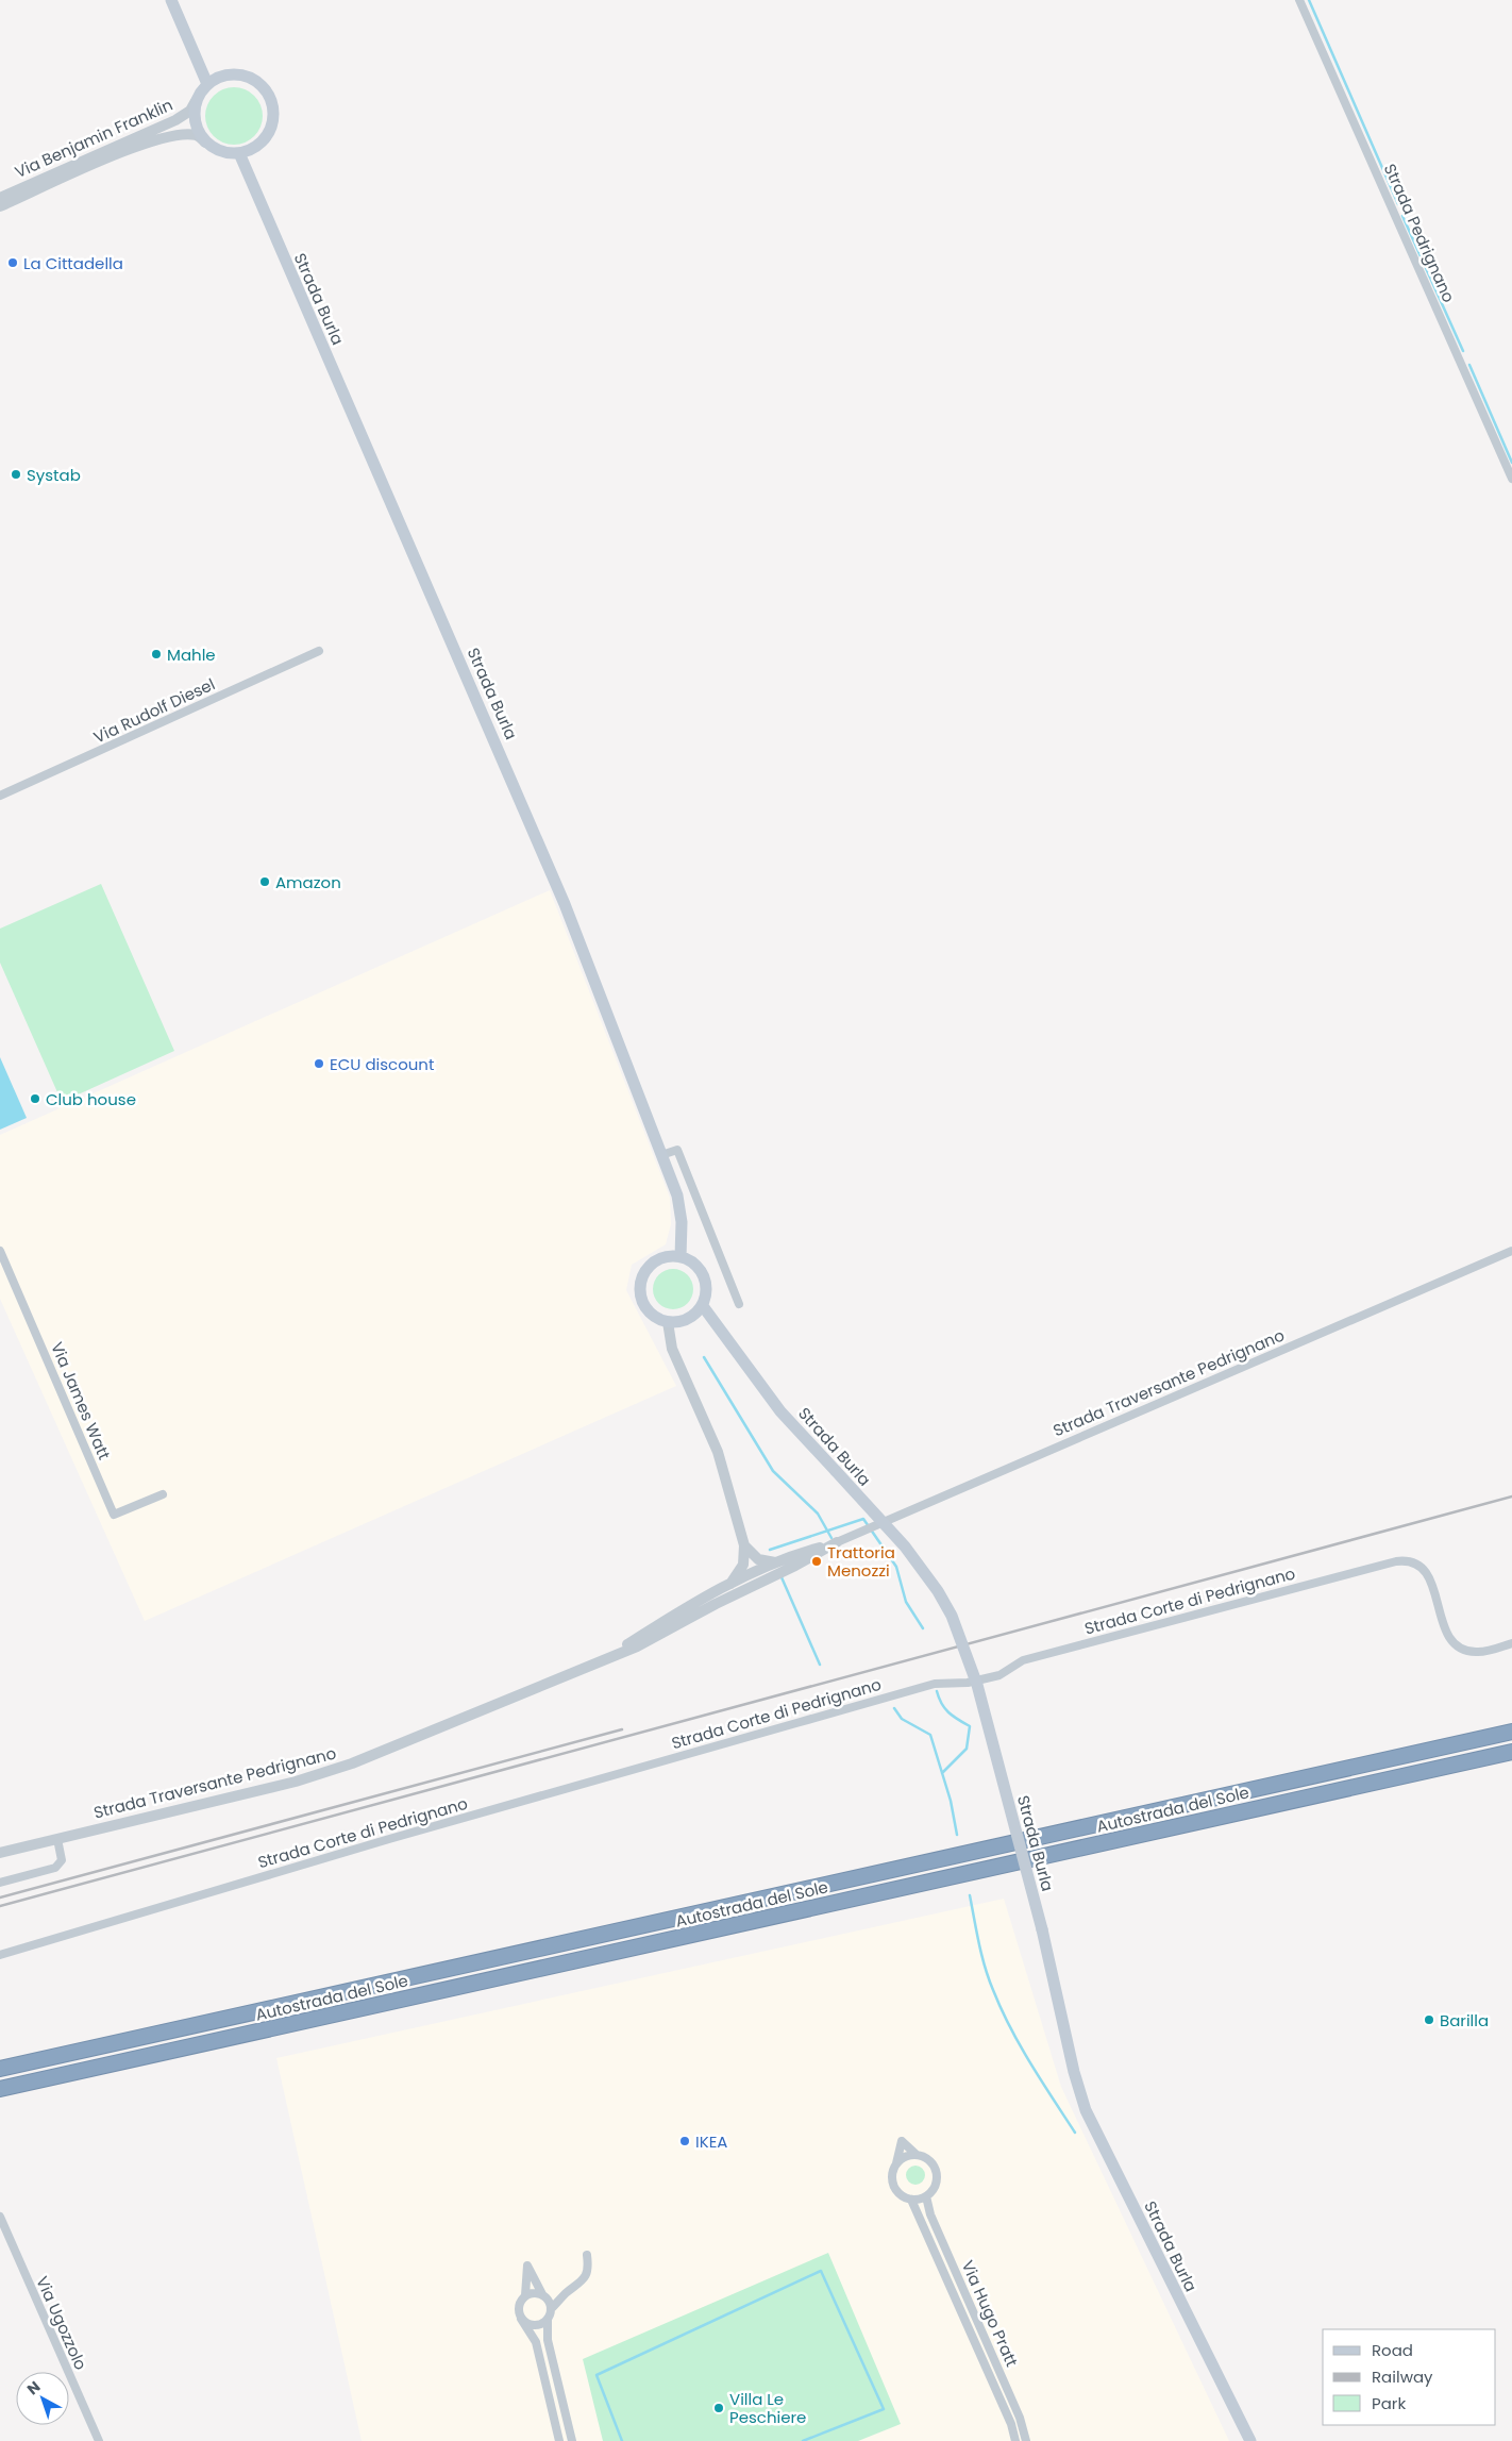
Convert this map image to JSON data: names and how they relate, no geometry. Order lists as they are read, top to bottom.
{
  "streets": {
    "highway": ["Autostrada del Sole"],
    "main road": ["Strada Burla"],
    "street": [
      "Via Benjamin Franklin",
      "Strada Pedrignano",
      "Via Rudolf Diesel",
      "Strada Traversante Pedrignano",
      "Via James Watt",
      "Strada Corte di Pedrignano",
      "Via Hugo Pratt",
      "Via Ugozzolo"
    ]
  },
  "crossings": [
    ["Via Benjamin Franklin", "Strada Burla"]
  ],
  "places": [
    "La Cittadella",
    "Systab",
    "Mahle",
    "Amazon",
    "ECU discount",
    "Club house",
    "Trattoria Menozzi",
    "Barilla",
    "IKEA",
    "Villa Le Peschiere"
  ],
  "legend": ["Road", "Railway", "Park"],
  "north": "top left"
}
